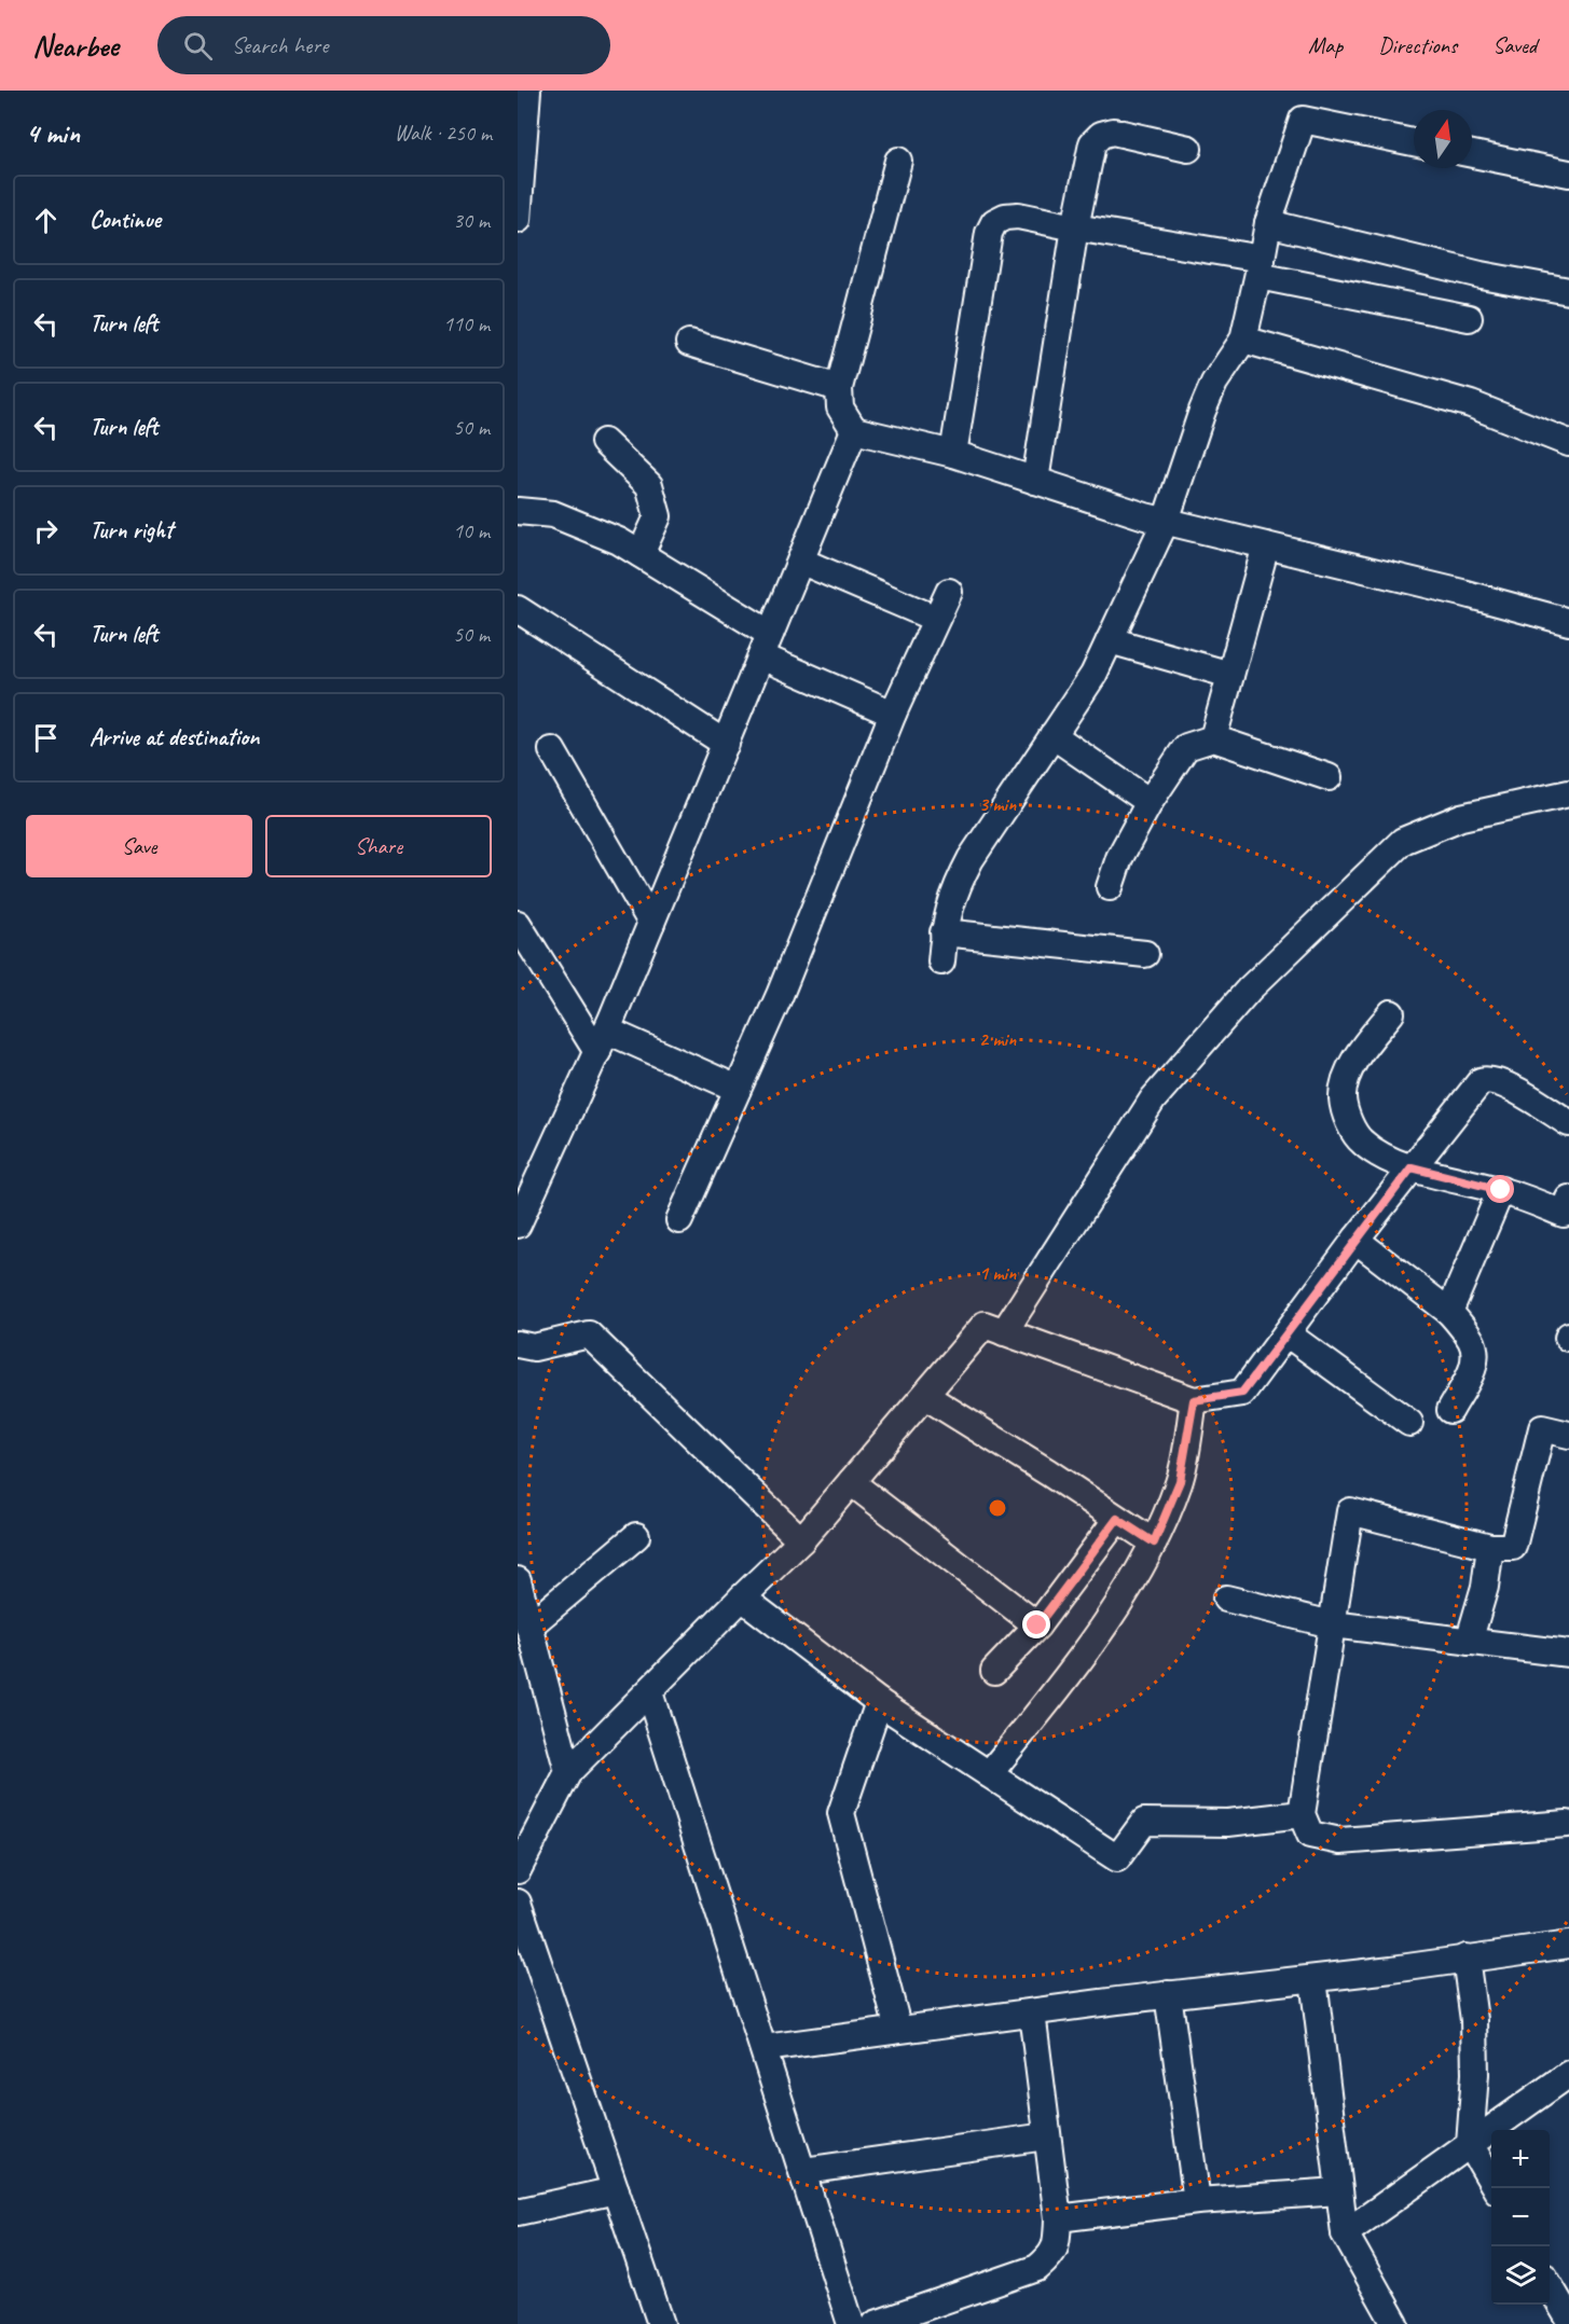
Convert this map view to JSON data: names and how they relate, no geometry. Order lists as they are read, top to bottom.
{
  "north": "top",
  "page": {
    "header": "Nearbee",
    "search": "Search here",
    "nav": ["Map", "Directions", "Saved"],
    "heading": ["4 min", "Walk · 250 m"],
    "list": [
      ["Continue", "30 m"],
      ["Turn left", "110 m"],
      ["Turn left", "50 m"],
      ["Turn right", "10 m"],
      ["Turn left", "50 m"],
      "Arrive at destination"
    ],
    "buttons": ["Save", "Share"],
    "map_buttons": ["+", "−"]
  },
  "rings": ["3 min", "2 min", "1 min"]
}
